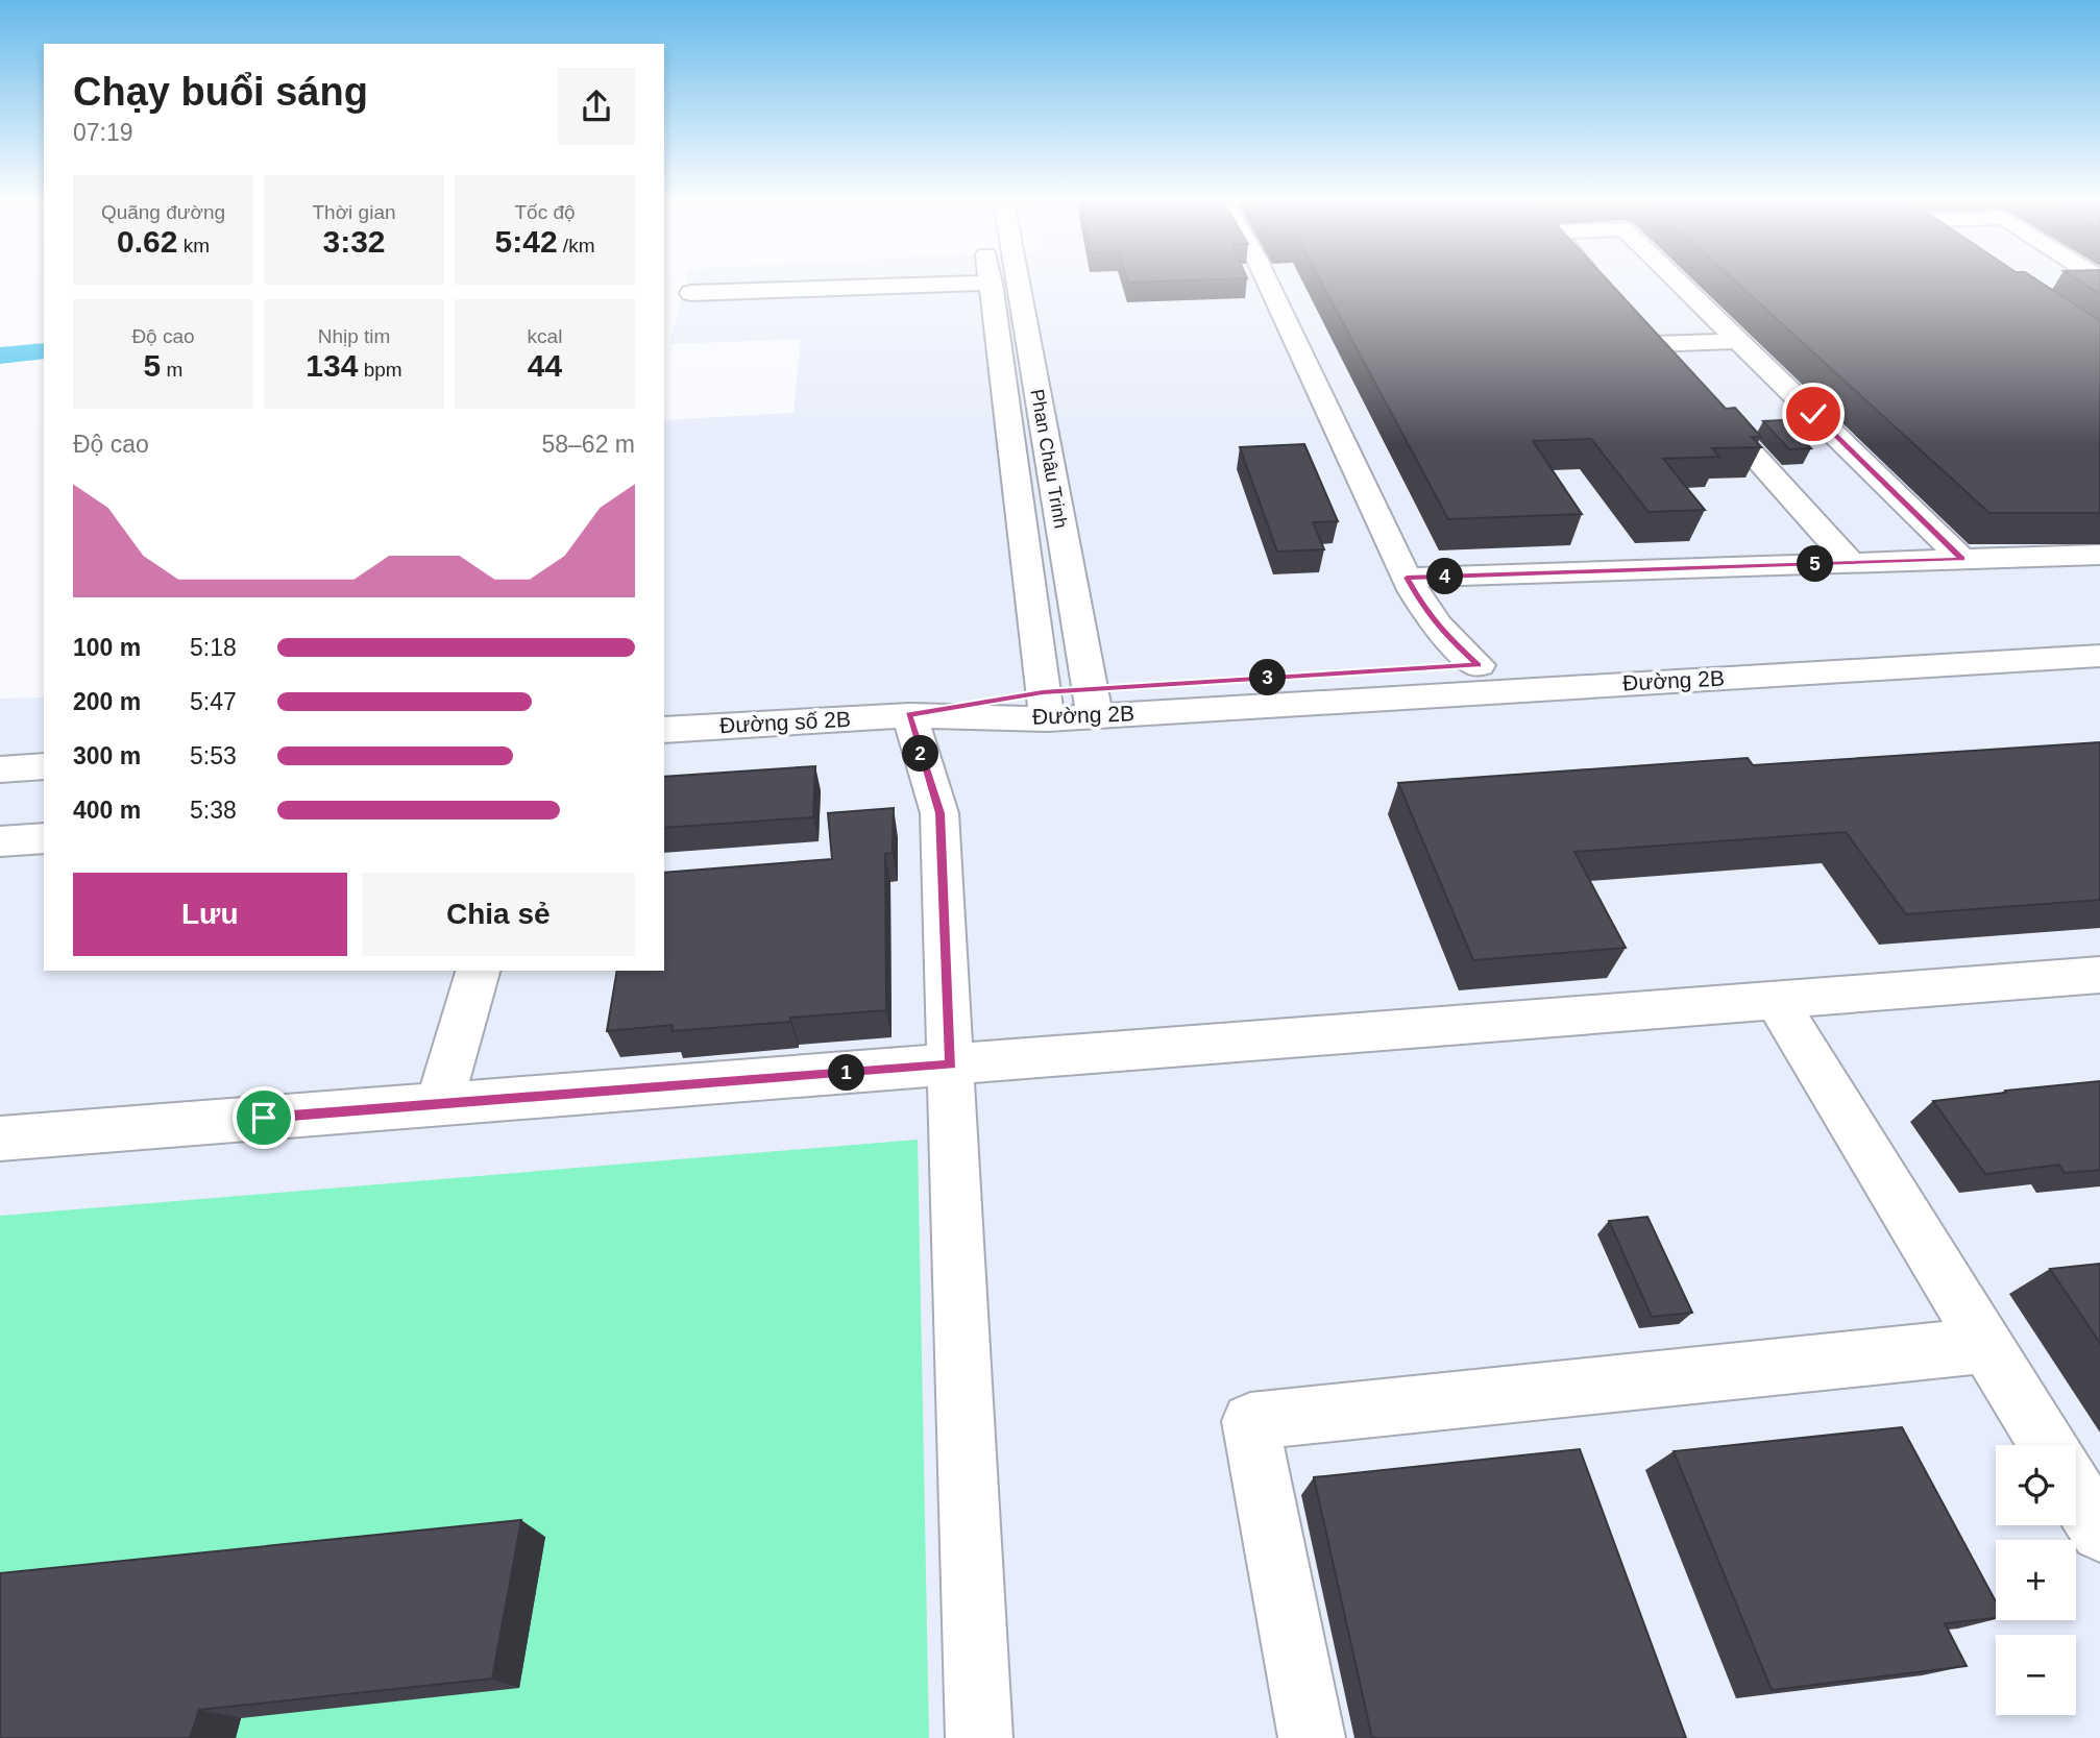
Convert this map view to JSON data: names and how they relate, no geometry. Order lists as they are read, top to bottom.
{
  "streets": {
    "street": ["Phan Châu Trinh", "Đường 2B", "Đường số 2B"]
  },
  "crossings": [
    ["Phan Châu Trinh", "Đường 2B"],
    ["Đường 2B", "Đường số 2B"]
  ],
  "page": {
    "heading": ["Chạy buổi sáng", "07:19"],
    "stats": [
      ["Quãng đường", "0.62 km"],
      ["Thời gian", "3:32"],
      ["Tốc độ", "5:42 /km"],
      ["Độ cao", "5 m"],
      ["Nhịp tim", "134 bpm"],
      ["kcal", "44"]
    ],
    "chart": ["Độ cao", "58–62 m"],
    "pins": [
      "5",
      "4",
      "3",
      "2",
      "1"
    ],
    "list": [
      {
        "name": "100 m",
        "note": "5:18"
      },
      {
        "name": "200 m",
        "note": "5:47"
      },
      {
        "name": "300 m",
        "note": "5:53"
      },
      {
        "name": "400 m",
        "note": "5:38"
      }
    ],
    "buttons": ["Lưu", "Chia sẻ"],
    "map_buttons": ["+", "−"]
  }
}
